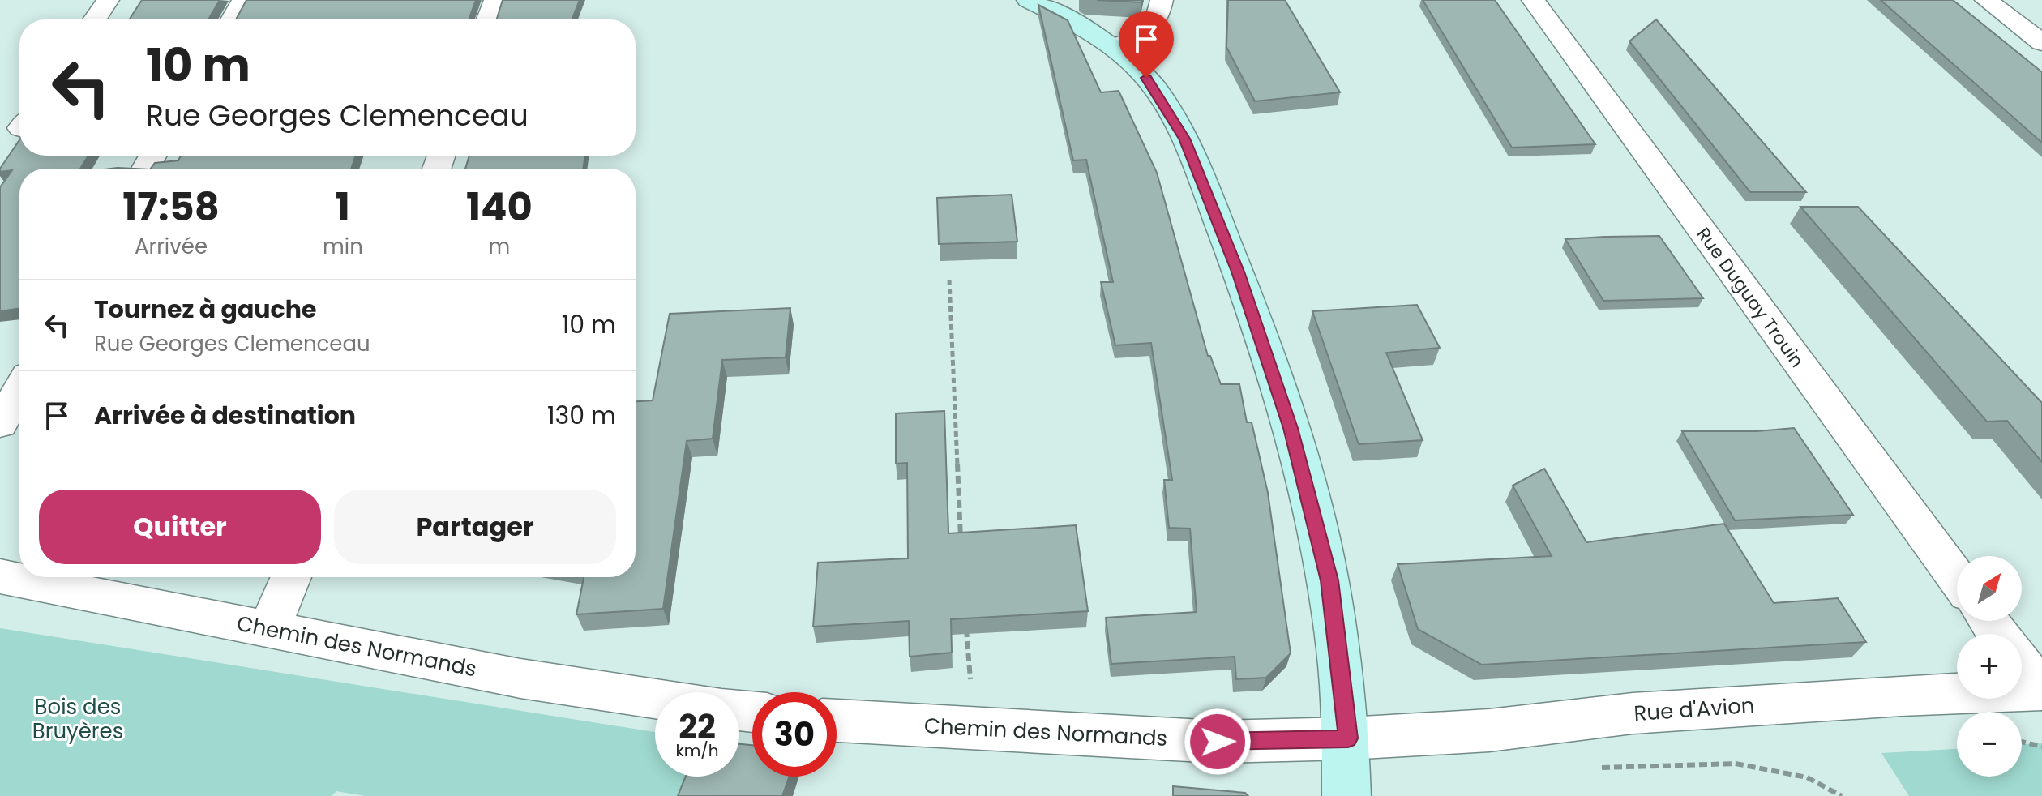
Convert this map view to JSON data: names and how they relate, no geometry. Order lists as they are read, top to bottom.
{
  "streets": {
    "street": ["Rue Duguay Trouin", "Chemin des Normands", "Rue d'Avion"]
  },
  "crossings": [
    ["Chemin des Normands", "Rue d'Avion"]
  ],
  "parks": ["Bois des Bruyères"],
  "north": "top right",
  "page": {
    "turn": ["10 m", "Rue Georges Clemenceau"],
    "eta": [
      "17:58",
      "Arrivée",
      "1",
      "min",
      "140",
      "m"
    ],
    "list": [
      {
        "name": "Tournez à gauche",
        "note": "Rue Georges Clemenceau",
        "value": "10 m"
      },
      {
        "name": "Arrivée à destination",
        "value": "130 m"
      }
    ],
    "buttons": ["Quitter", "Partager"],
    "map_buttons": ["+", "−"],
    "speed": "22 km/h",
    "limit": "30"
  }
}
